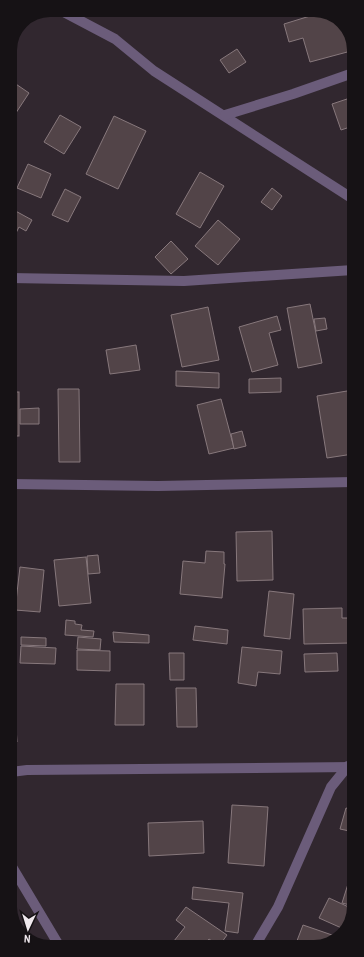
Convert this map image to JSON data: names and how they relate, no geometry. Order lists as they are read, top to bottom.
{
  "north": "bottom"
}
